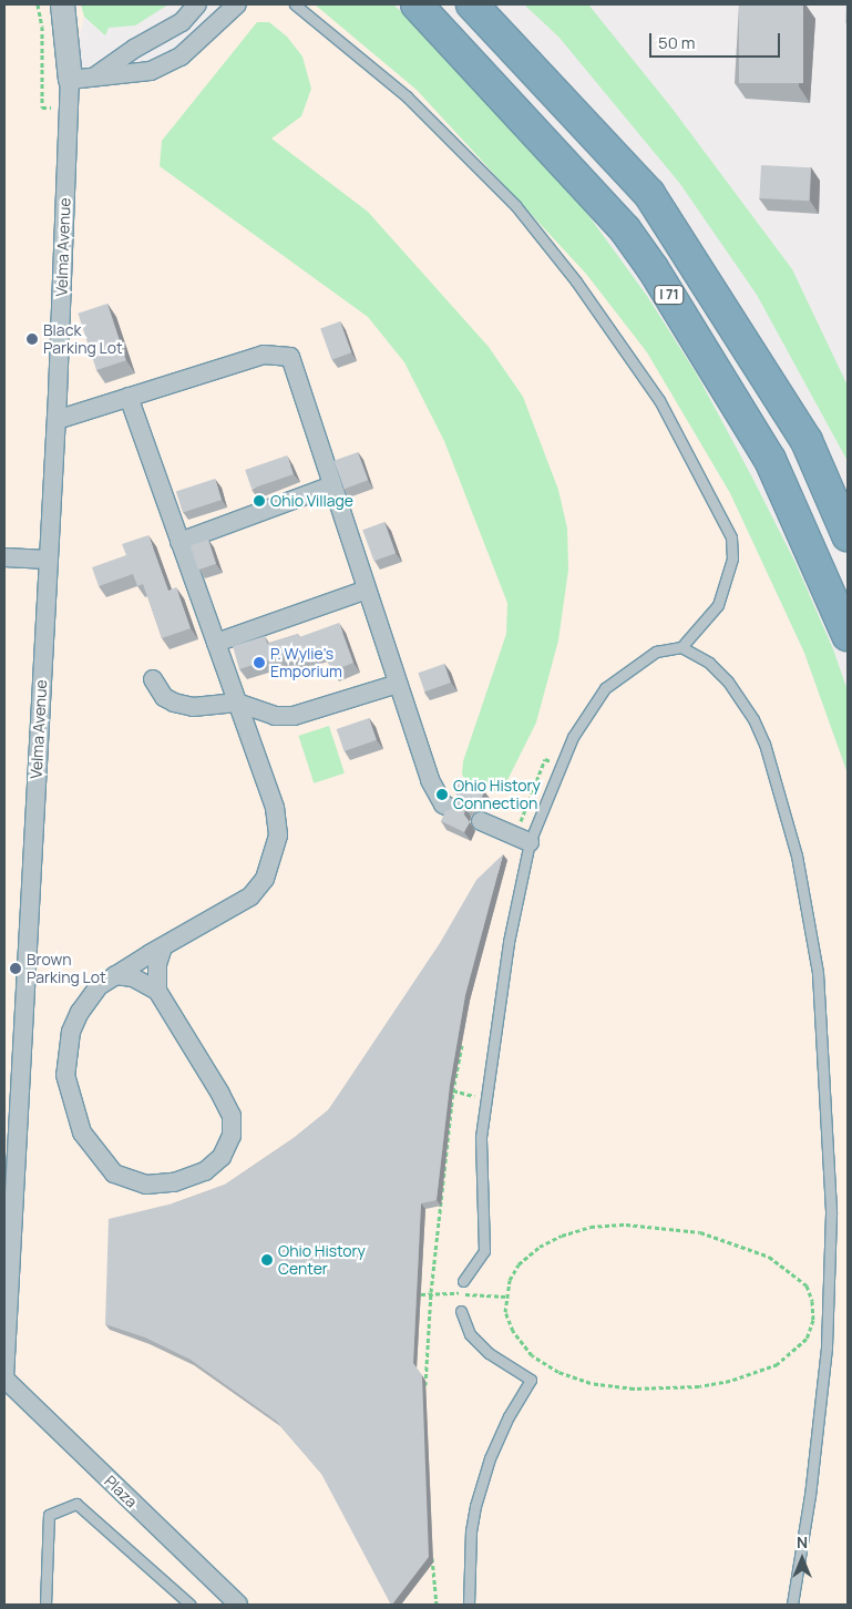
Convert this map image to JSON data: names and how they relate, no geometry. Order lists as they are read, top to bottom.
{
  "streets": {
    "highway": ["I 71"],
    "street": ["Velma Avenue", "Plaza"]
  },
  "crossings": [
    ["Velma Avenue", "Plaza"]
  ],
  "places": [
    "Black Parking Lot",
    "Ohio Village",
    "P. Wylie's Emporium",
    "Ohio History Connection",
    "Brown Parking Lot",
    "Ohio History Center"
  ],
  "scale_bar": "50 m",
  "north": "top"
}
